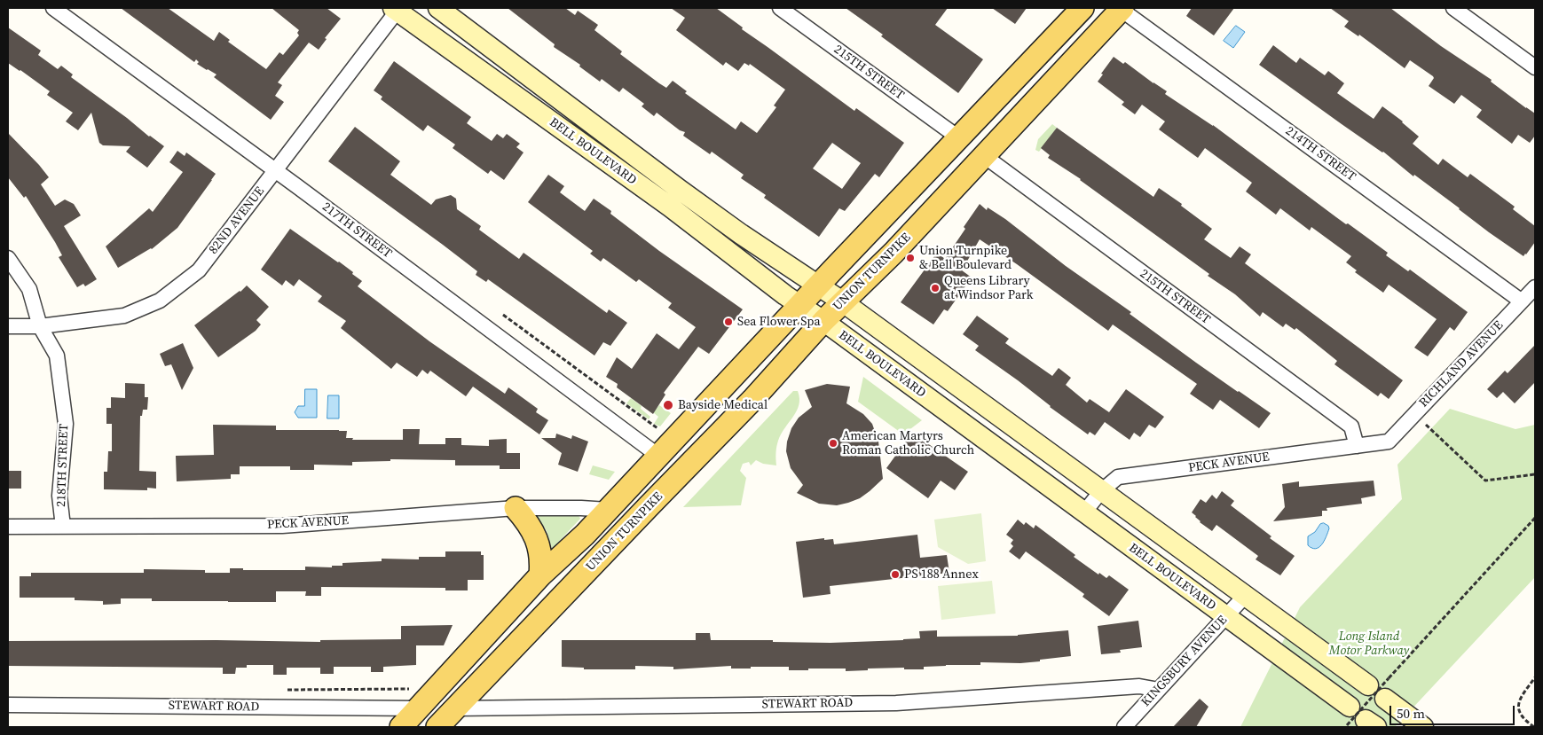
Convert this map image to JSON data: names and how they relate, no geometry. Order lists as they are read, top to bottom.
{
  "streets": {
    "main road": ["UNION TURNPIKE"],
    "street": [
      "215TH STREET",
      "BELL BOULEVARD",
      "214TH STREET",
      "82ND AVENUE",
      "217TH STREET",
      "RICHLAND AVENUE",
      "PECK AVENUE",
      "218TH STREET",
      "KINGSBURY AVENUE",
      "STEWART ROAD"
    ]
  },
  "crossings": [
    ["215TH STREET", "UNION TURNPIKE"],
    ["215TH STREET", "PECK AVENUE"],
    ["BELL BOULEVARD", "82ND AVENUE"],
    ["BELL BOULEVARD", "UNION TURNPIKE"],
    ["BELL BOULEVARD", "PECK AVENUE"],
    ["BELL BOULEVARD", "KINGSBURY AVENUE"],
    ["214TH STREET", "UNION TURNPIKE"],
    ["214TH STREET", "RICHLAND AVENUE"],
    ["82ND AVENUE", "217TH STREET"],
    ["82ND AVENUE", "218TH STREET"],
    ["UNION TURNPIKE", "STEWART ROAD"],
    ["RICHLAND AVENUE", "PECK AVENUE"],
    ["PECK AVENUE", "218TH STREET"],
    ["KINGSBURY AVENUE", "STEWART ROAD"]
  ],
  "parks": ["Long Island Motor Parkway"],
  "places": [
    "Union Turnpike & Bell Boulevard",
    "Queens Library at Windsor Park",
    "Sea Flower Spa",
    "Bayside Medical",
    "American Martyrs Roman Catholic Church",
    "PS 188 Annex"
  ],
  "scale_bar": "50 m"
}
